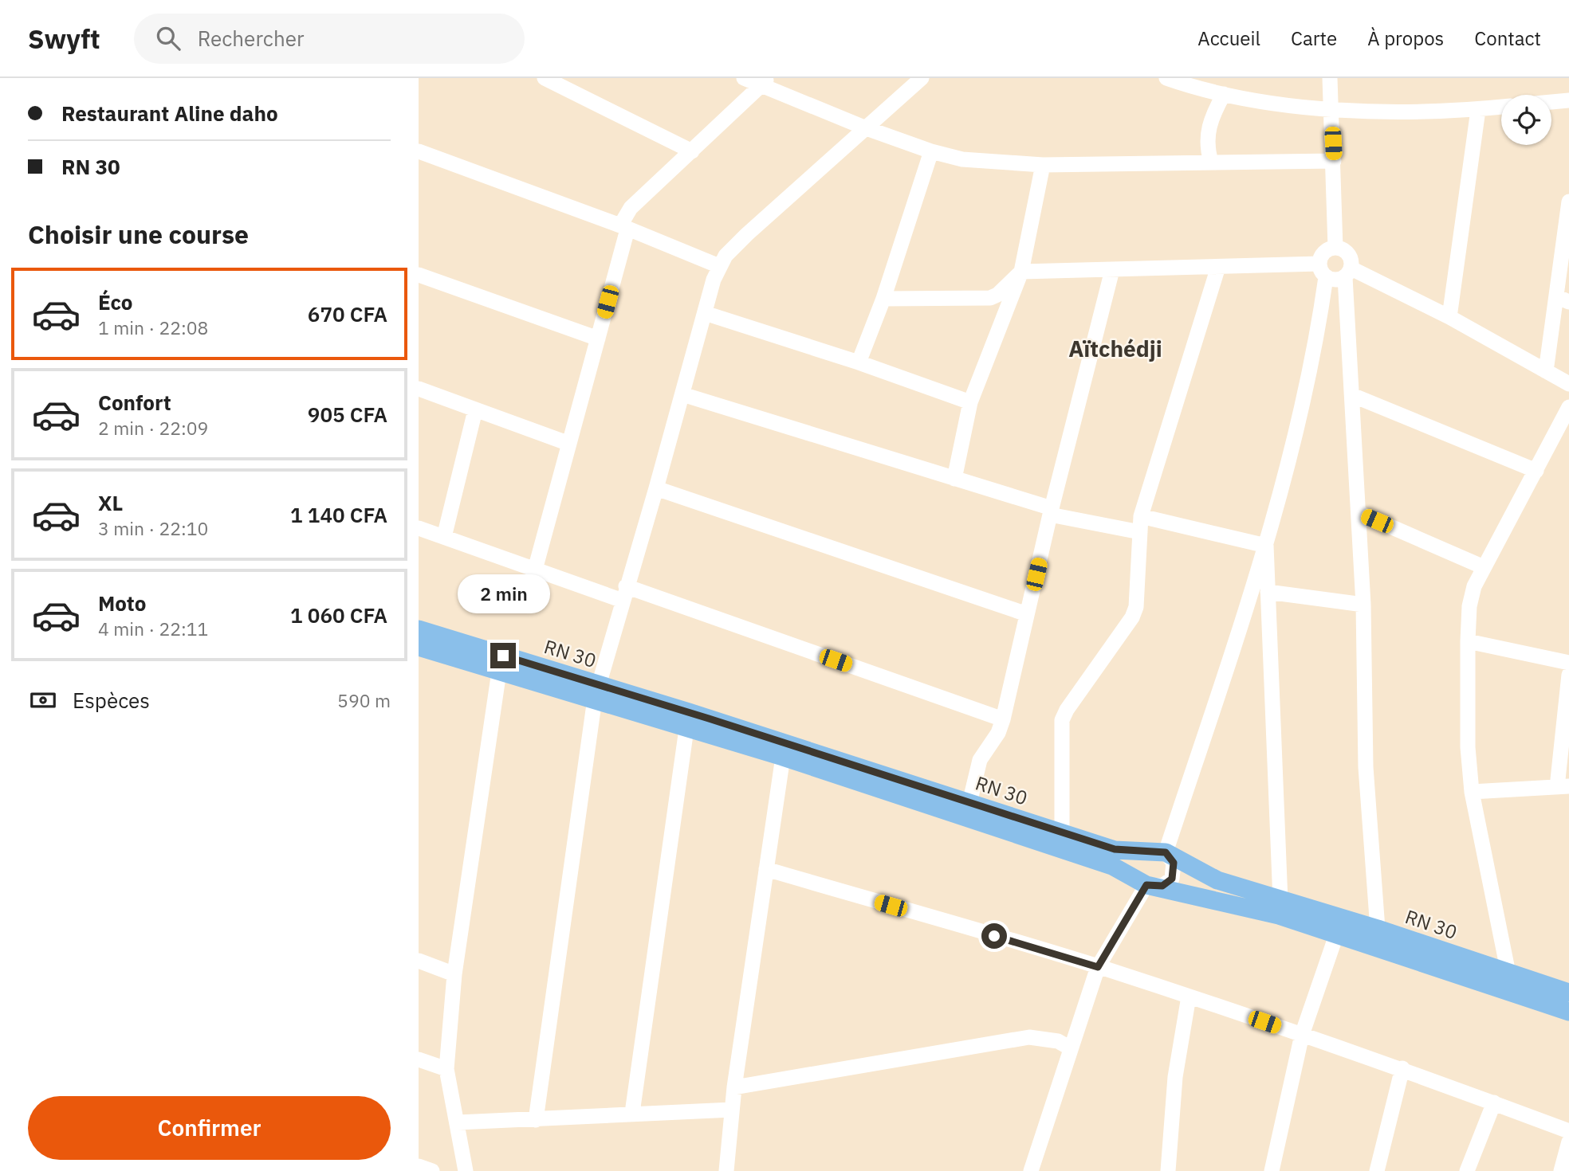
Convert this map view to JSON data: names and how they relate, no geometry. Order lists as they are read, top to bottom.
{
  "streets": {
    "main road": ["RN 30"]
  },
  "districts": ["Aïtchédji"],
  "page": {
    "header": "Swyft",
    "search": "Rechercher",
    "nav": [
      "Accueil",
      "Carte",
      "À propos",
      "Contact"
    ],
    "banner": ["Restaurant Aline daho", "RN 30"],
    "heading": "Choisir une course",
    "list": [
      {
        "name": "Éco",
        "note": "1 min · 22:08",
        "value": "670 CFA"
      },
      {
        "name": "Confort",
        "note": "2 min · 22:09",
        "value": "905 CFA"
      },
      {
        "name": "XL",
        "note": "3 min · 22:10",
        "value": "1 140 CFA"
      },
      {
        "name": "Moto",
        "note": "4 min · 22:11",
        "value": "1 060 CFA"
      }
    ],
    "bubble": "2 min",
    "pay": ["Espèces", "590 m"],
    "buttons": "Confirmer"
  }
}
